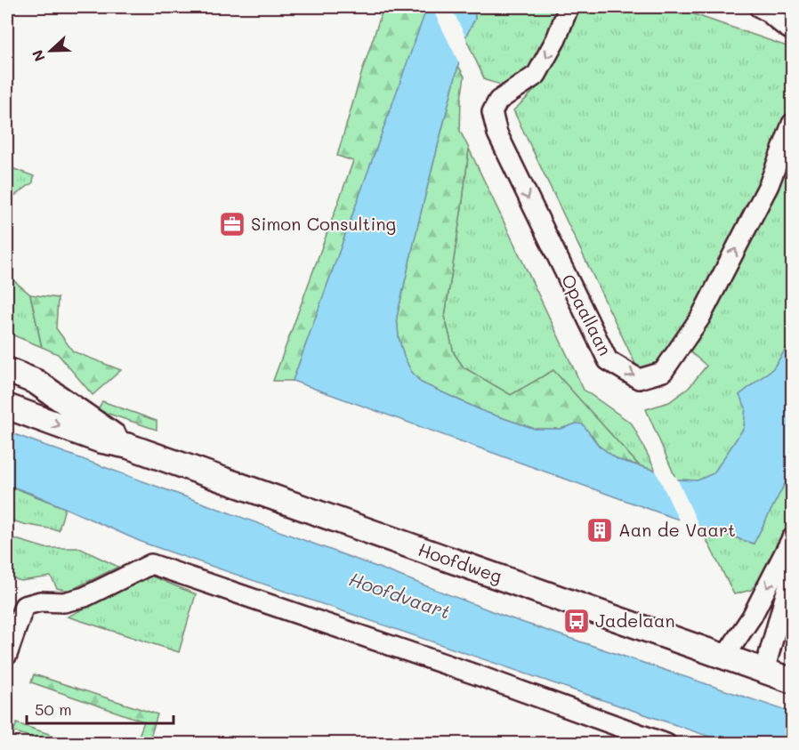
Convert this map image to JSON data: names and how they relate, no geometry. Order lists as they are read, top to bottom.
{
  "streets": {
    "street": ["Opaallaan", "Hoofdweg"]
  },
  "water": ["Hoofdvaart"],
  "places": {
    "office": ["Simon Consulting"],
    "building": ["Aan de Vaart"],
    "bus stop": ["Jadelaan"]
  },
  "scale_bar": "50 m",
  "north": "left"
}
